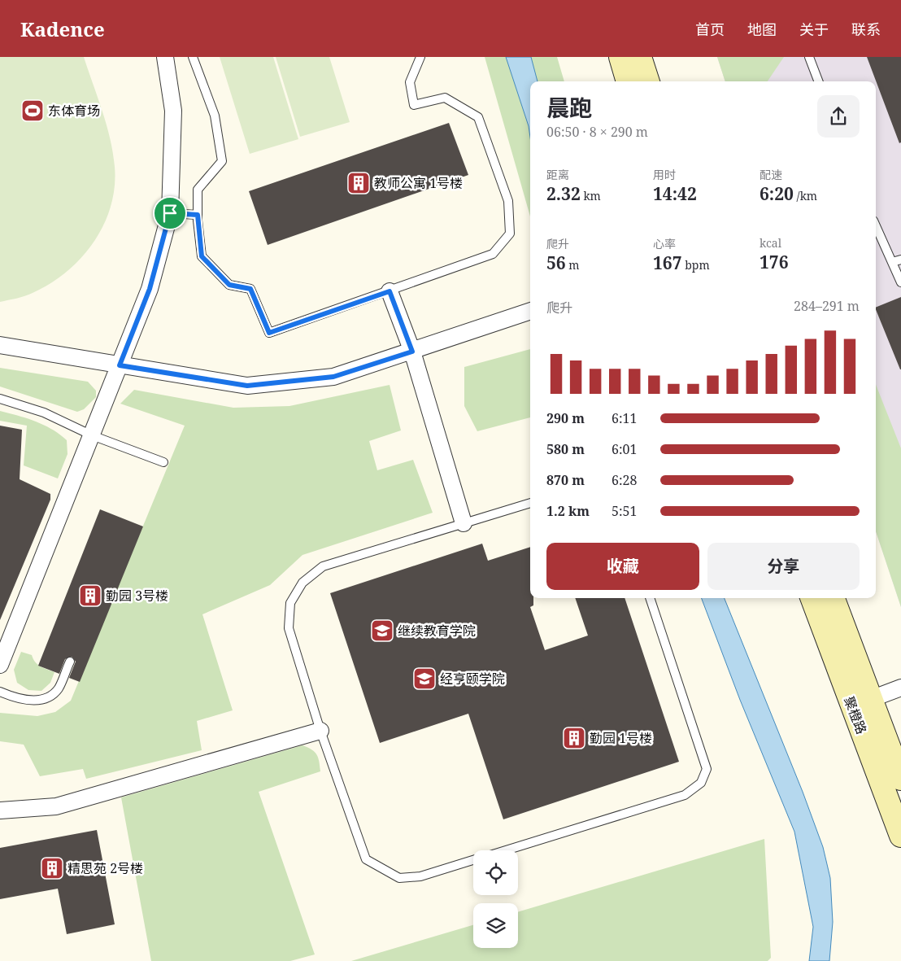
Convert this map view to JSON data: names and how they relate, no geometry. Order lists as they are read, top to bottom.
{
  "streets": {
    "street": ["聚橙路"]
  },
  "places": {
    "sports": ["东体育场"],
    "building": [
      "教师公寓 1号楼",
      "勤园 3号楼",
      "勤园 1号楼",
      "精思苑 2号楼"
    ],
    "school or university": ["继续教育学院", "经亨颐学院"]
  },
  "page": {
    "header": "Kadence",
    "nav": [
      "首页",
      "地图",
      "关于",
      "联系"
    ],
    "heading": ["晨跑", "06:50 · 8 × 290 m"],
    "stats": [
      ["距离", "2.32 km"],
      ["用时", "14:42"],
      ["配速", "6:20 /km"],
      ["爬升", "56 m"],
      ["心率", "167 bpm"],
      ["kcal", "176"]
    ],
    "chart": ["爬升", "284–291 m"],
    "list": [
      {
        "name": "290 m",
        "note": "6:11"
      },
      {
        "name": "580 m",
        "note": "6:01"
      },
      {
        "name": "870 m",
        "note": "6:28"
      },
      {
        "name": "1.2 km",
        "note": "5:51"
      }
    ],
    "buttons": ["收藏", "分享"]
  }
}
